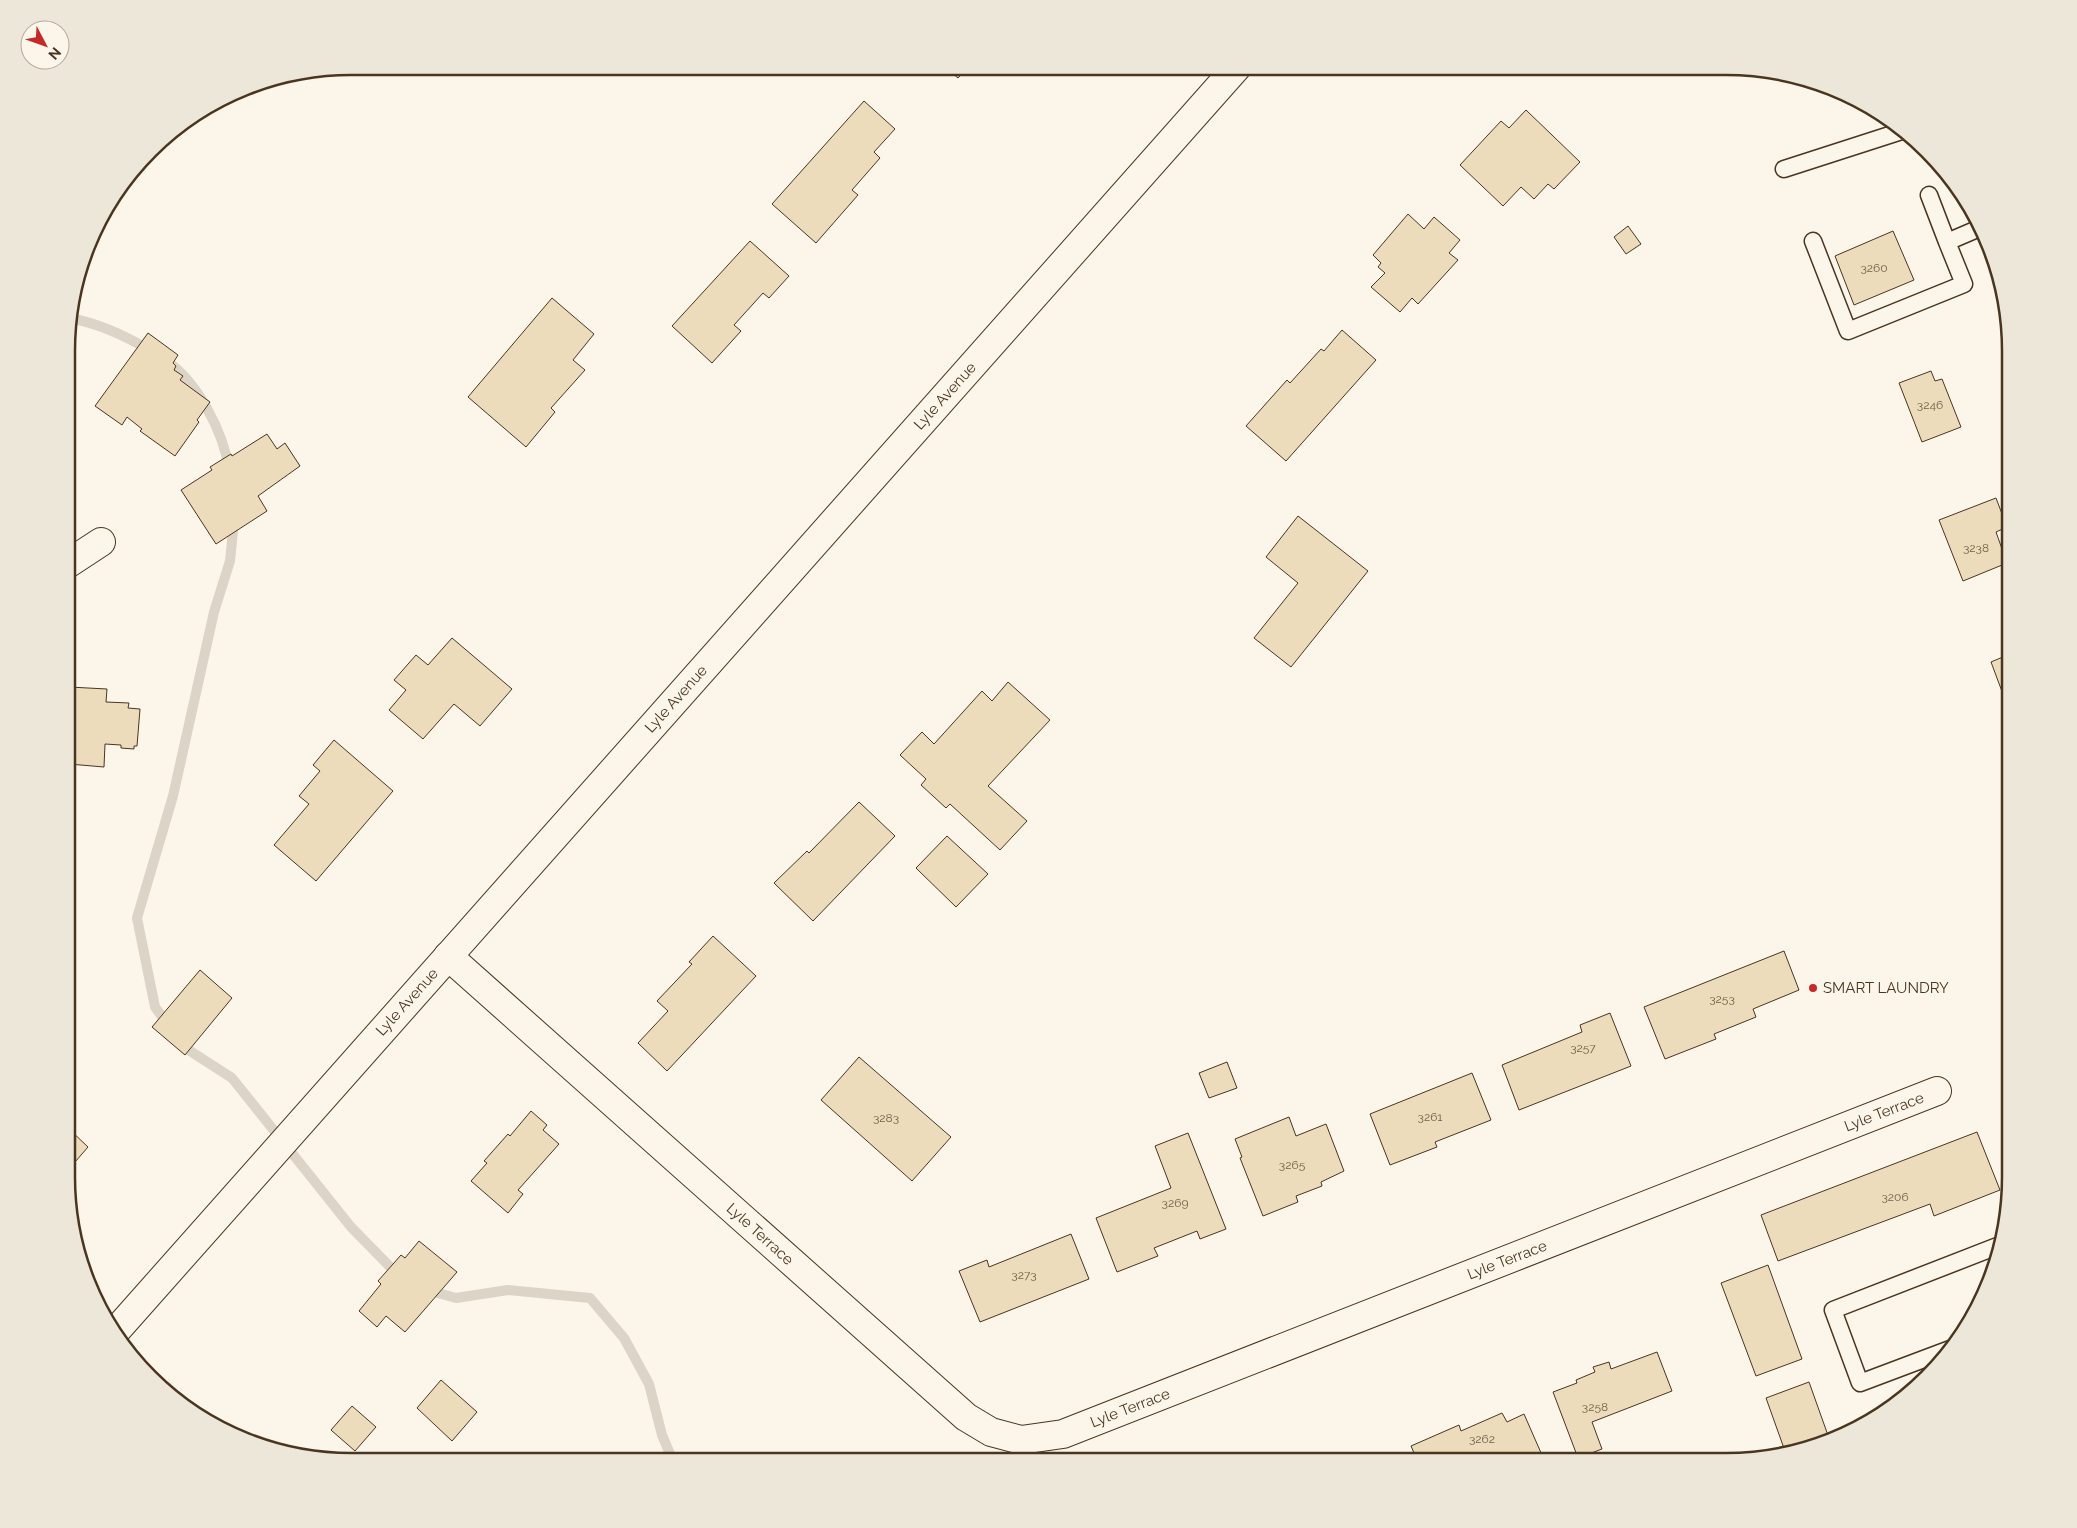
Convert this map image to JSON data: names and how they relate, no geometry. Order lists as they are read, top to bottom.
{
  "streets": {
    "street": ["Lyle Avenue", "Lyle Terrace"]
  },
  "crossings": [
    ["Lyle Avenue", "Lyle Terrace"]
  ],
  "places": ["SMART LAUNDRY"],
  "house_numbers": [
    "3260",
    "3246",
    "3238",
    "3253",
    "3257",
    "3261",
    "3283",
    "3265",
    "3206",
    "3269",
    "3273",
    "3258",
    "3262"
  ],
  "north": "bottom right"
}
